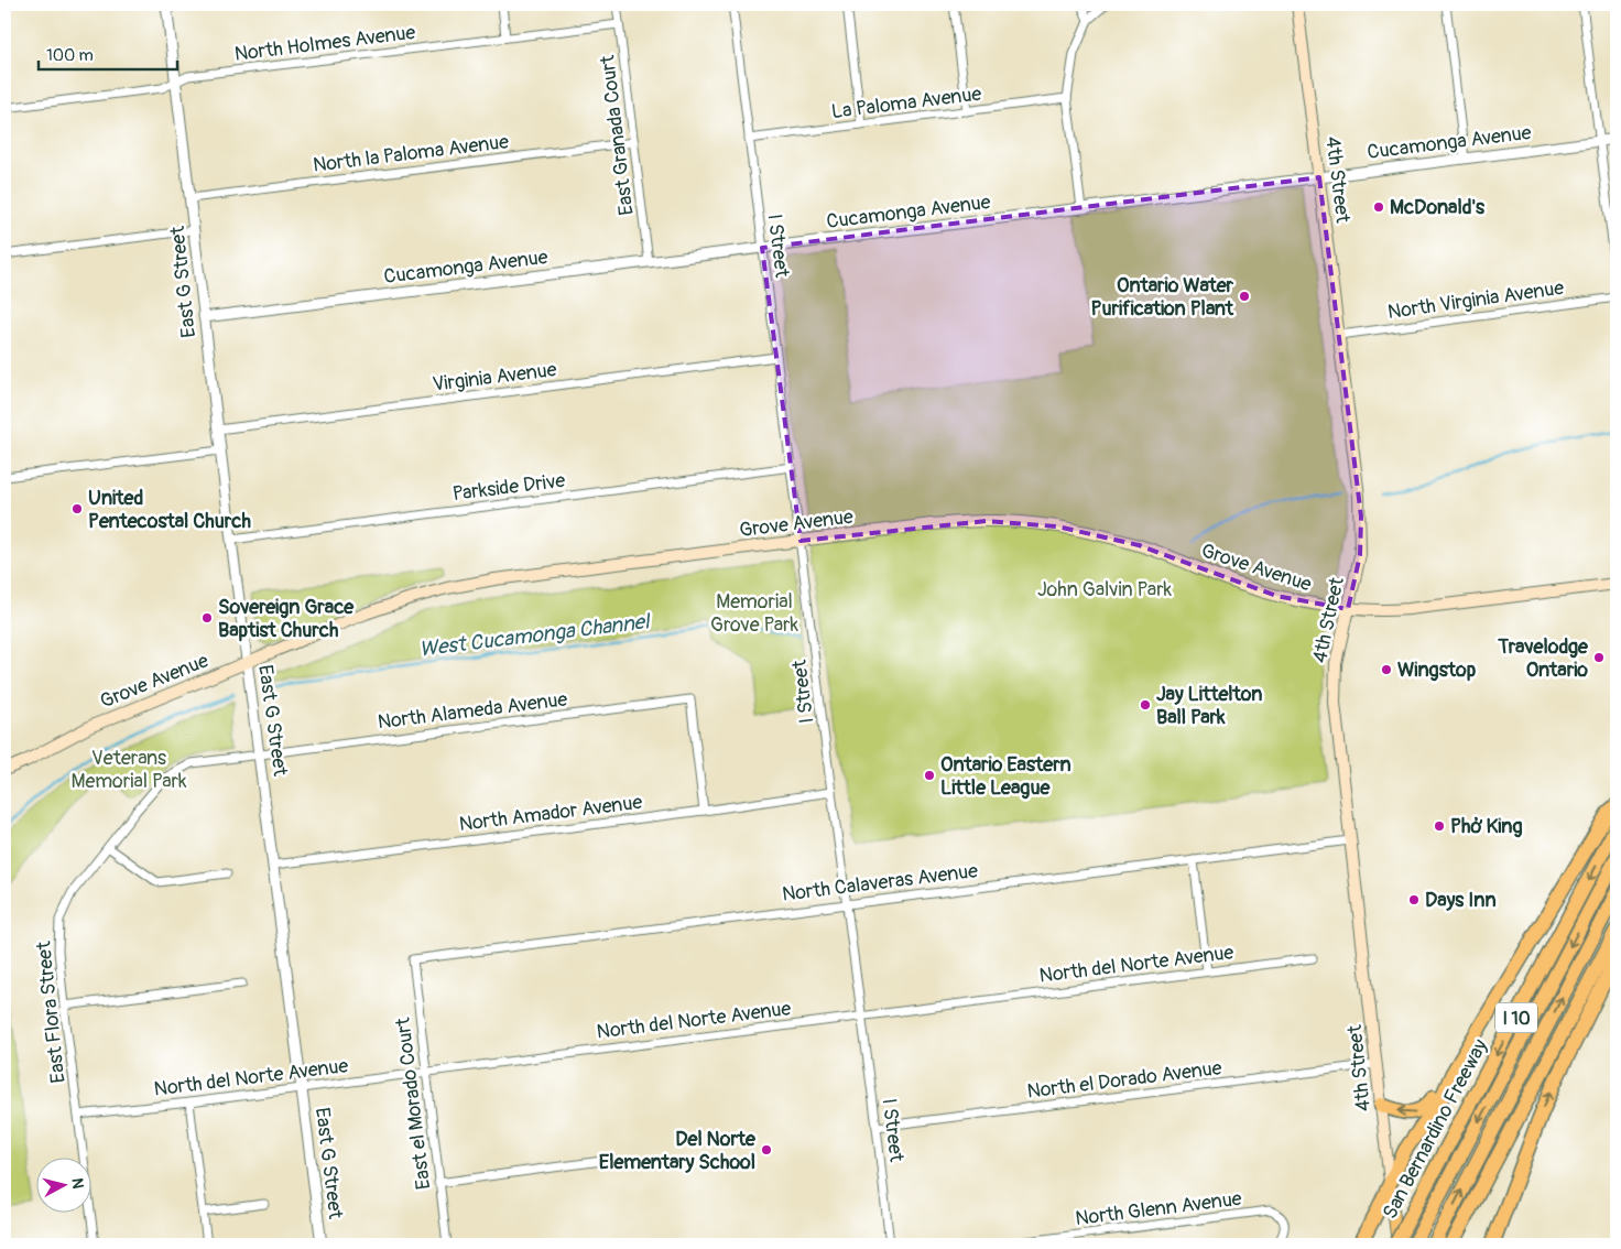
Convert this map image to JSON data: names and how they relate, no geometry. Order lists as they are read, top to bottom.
{
  "streets": {
    "highway": ["I 10", "San Bernardino Freeway"],
    "main road": ["4th Street", "Grove Avenue"],
    "street": [
      "North Holmes Avenue",
      "La Paloma Avenue",
      "East Granada Court",
      "Cucamonga Avenue",
      "North la Paloma Avenue",
      "I Street",
      "East G Street",
      "North Virginia Avenue",
      "Virginia Avenue",
      "Parkside Drive",
      "North Alameda Avenue",
      "North Amador Avenue",
      "North Calaveras Avenue",
      "North del Norte Avenue",
      "East Flora Street",
      "North el Dorado Avenue",
      "East el Morado Court",
      "North Glenn Avenue"
    ]
  },
  "crossings": [
    ["North Holmes Avenue", "East Granada Court"],
    ["North Holmes Avenue", "East G Street"],
    ["La Paloma Avenue", "I Street"],
    ["East Granada Court", "Cucamonga Avenue"],
    ["East Granada Court", "North la Paloma Avenue"],
    ["Cucamonga Avenue", "4th Street"],
    ["Cucamonga Avenue", "I Street"],
    ["Cucamonga Avenue", "East G Street"],
    ["North la Paloma Avenue", "East G Street"],
    ["4th Street", "North Virginia Avenue"],
    ["4th Street", "Grove Avenue"],
    ["4th Street", "North Calaveras Avenue"],
    ["4th Street", "North el Dorado Avenue"],
    ["4th Street", "San Bernardino Freeway"],
    ["I Street", "Virginia Avenue"],
    ["I Street", "Parkside Drive"],
    ["I Street", "Grove Avenue"],
    ["I Street", "North Amador Avenue"],
    ["I Street", "North Calaveras Avenue"],
    ["I Street", "North del Norte Avenue"],
    ["I Street", "North el Dorado Avenue"],
    ["East G Street", "Virginia Avenue"],
    ["East G Street", "Parkside Drive"],
    ["East G Street", "Grove Avenue"],
    ["East G Street", "North Alameda Avenue"],
    ["East G Street", "North Amador Avenue"],
    ["East G Street", "North del Norte Avenue"],
    ["East G Street", "East Flora Street"],
    ["North Alameda Avenue", "North Amador Avenue"],
    ["North Alameda Avenue", "East Flora Street"],
    ["North Calaveras Avenue", "East el Morado Court"],
    ["North del Norte Avenue", "East Flora Street"],
    ["North del Norte Avenue", "East el Morado Court"]
  ],
  "water": ["West Cucamonga Channel"],
  "parks": ["John Galvin Park", "Memorial Grove Park", "Veterans Memorial Park"],
  "places": [
    "McDonald's",
    "Ontario Water Purification Plant",
    "United Pentecostal Church",
    "Sovereign Grace Baptist Church",
    "Travelodge Ontario",
    "Wingstop",
    "Jay Littelton Ball Park",
    "Ontario Eastern Little League",
    "Phở King",
    "Days Inn",
    "Del Norte Elementary School"
  ],
  "scale_bar": "100 m",
  "north": "right"
}
